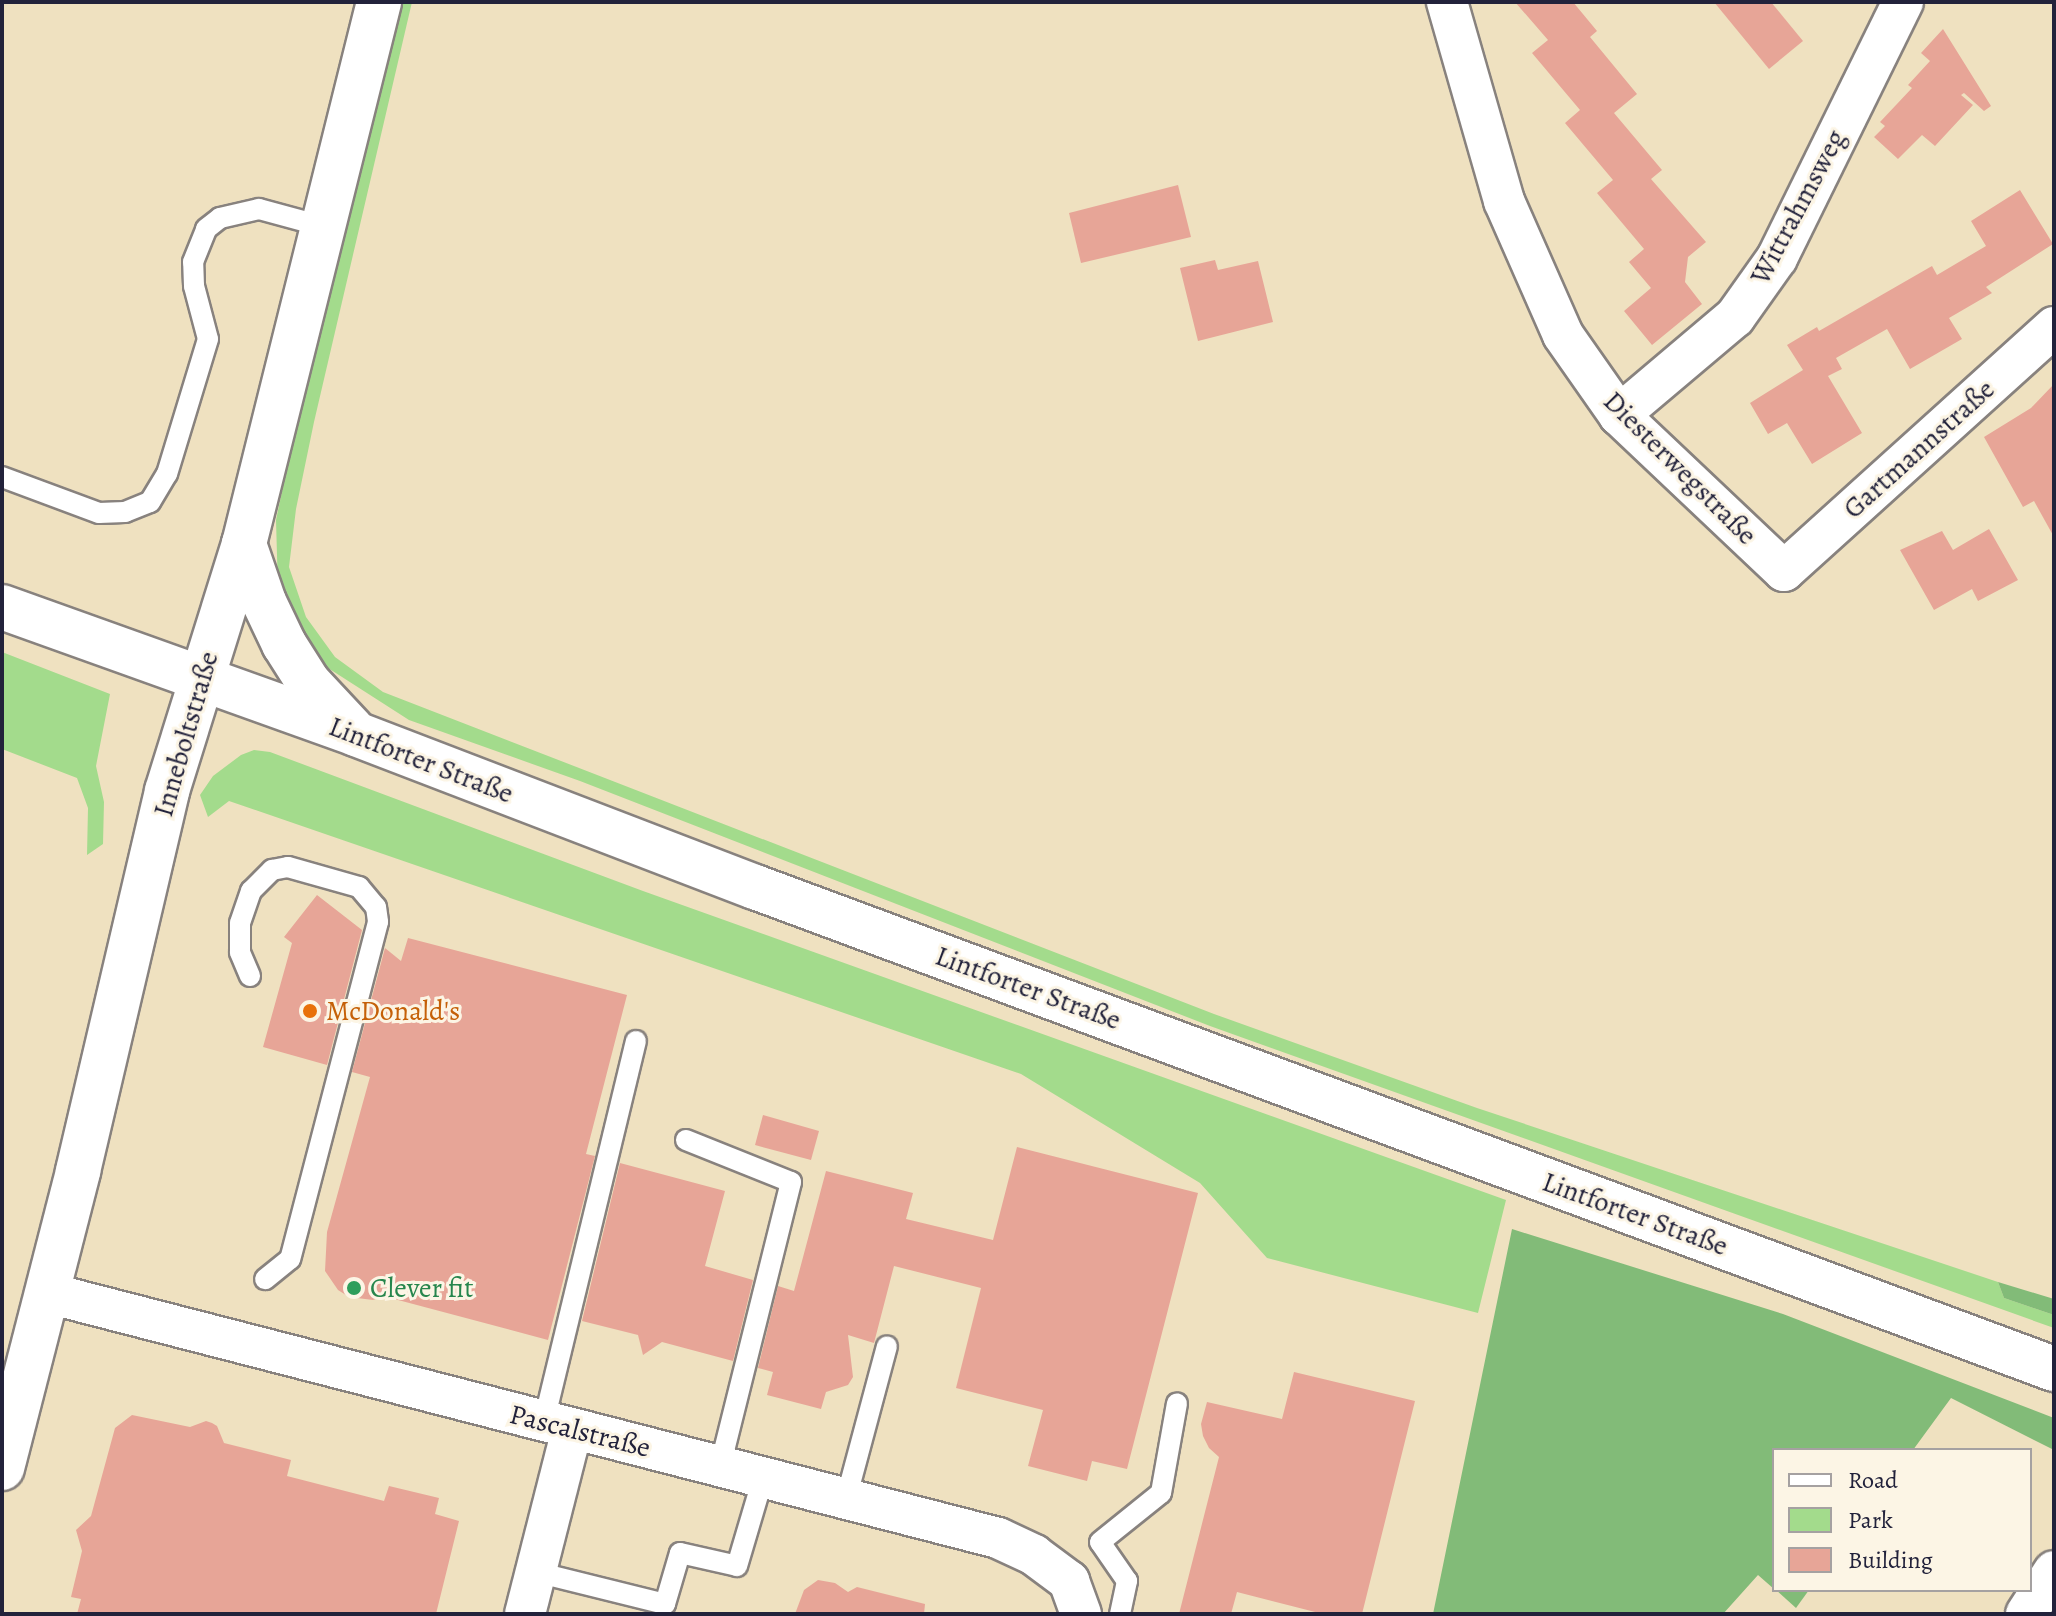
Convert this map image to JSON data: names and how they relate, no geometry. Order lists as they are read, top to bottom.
{
  "streets": {
    "main road": ["Inneboltstraße", "Lintforter Straße"],
    "street": [
      "Wittrahmsweg",
      "Gartmannstraße",
      "Diesterwegstraße",
      "Pascalstraße"
    ]
  },
  "crossings": [
    ["Wittrahmsweg", "Diesterwegstraße"],
    ["Gartmannstraße", "Diesterwegstraße"],
    ["Inneboltstraße", "Lintforter Straße"],
    ["Inneboltstraße", "Pascalstraße"]
  ],
  "places": ["McDonald's", "Clever fit"],
  "legend": ["Road", "Park", "Building"]
}
